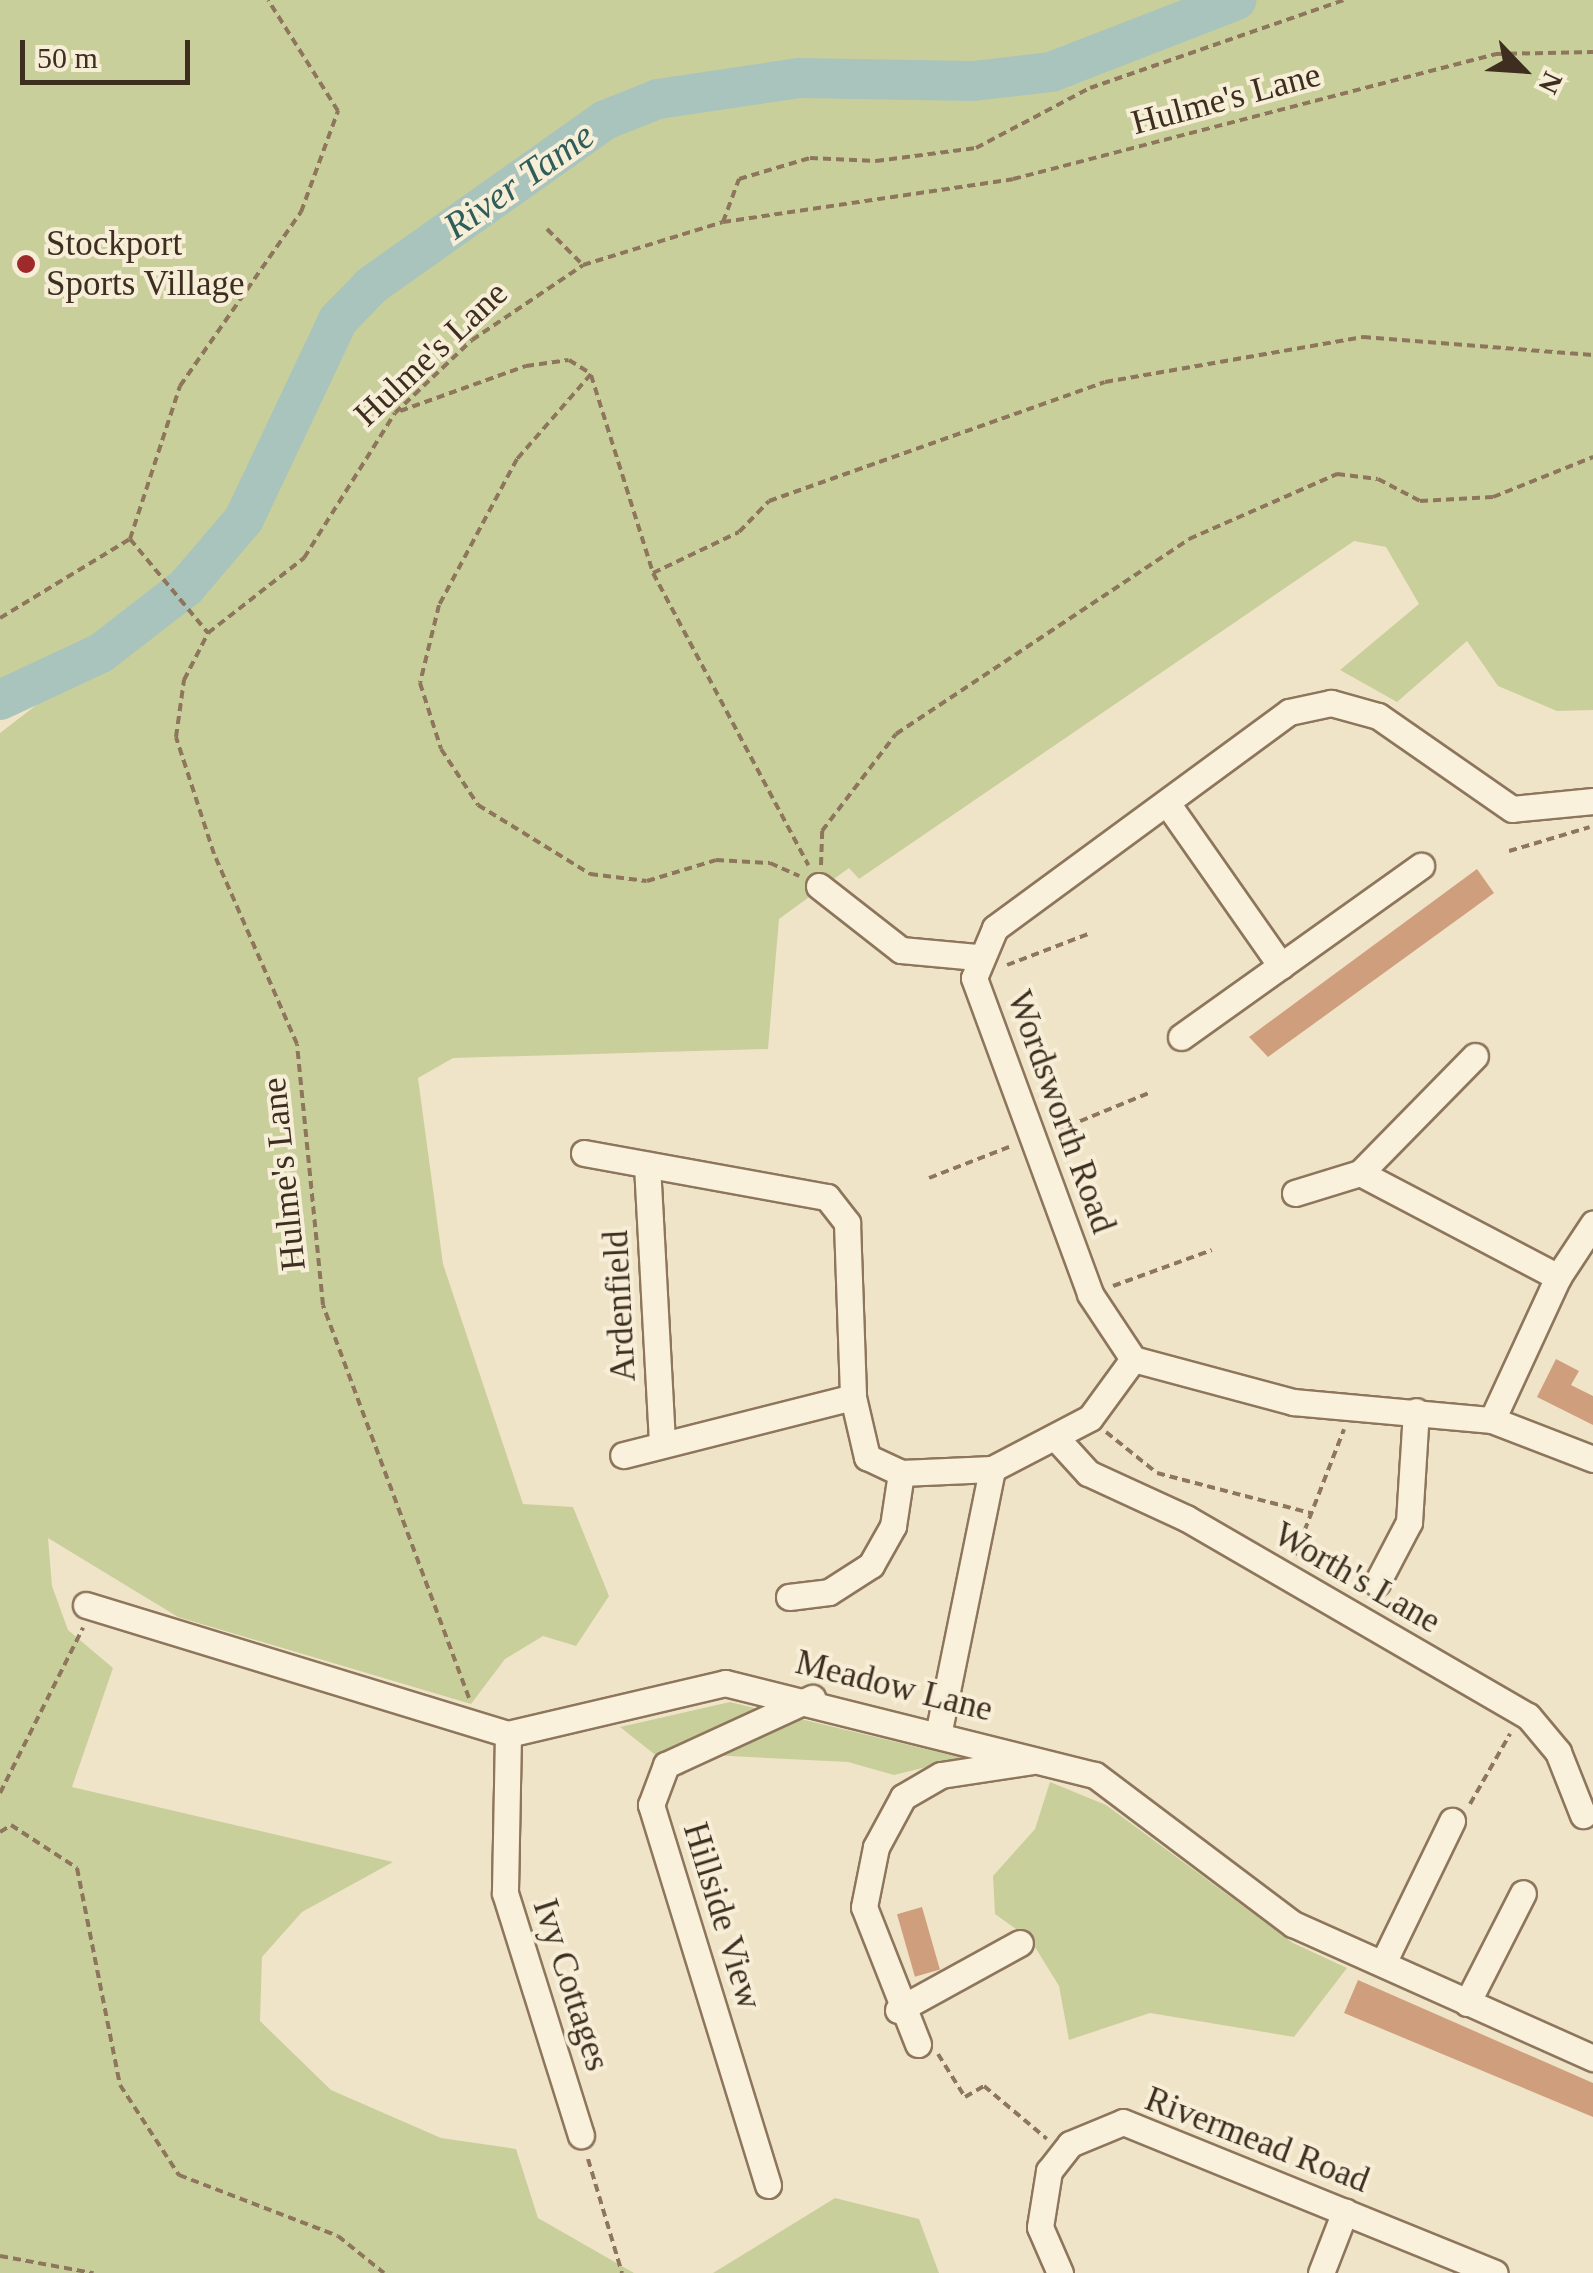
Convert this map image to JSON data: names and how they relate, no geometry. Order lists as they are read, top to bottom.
{
  "streets": {
    "street": [
      "Wordsworth Road",
      "Ardenfield",
      "Worth's Lane",
      "Meadow Lane",
      "Hillside View",
      "Ivy Cottages",
      "Rivermead Road"
    ],
    "path": ["Hulme's Lane"]
  },
  "crossings": [
    ["Hulme's Lane", "Meadow Lane"],
    ["Meadow Lane", "Hillside View"],
    ["Meadow Lane", "Ivy Cottages"]
  ],
  "water": ["River Tame"],
  "places": ["Stockport Sports Village"],
  "scale_bar": "50 m",
  "north": "bottom right"
}
